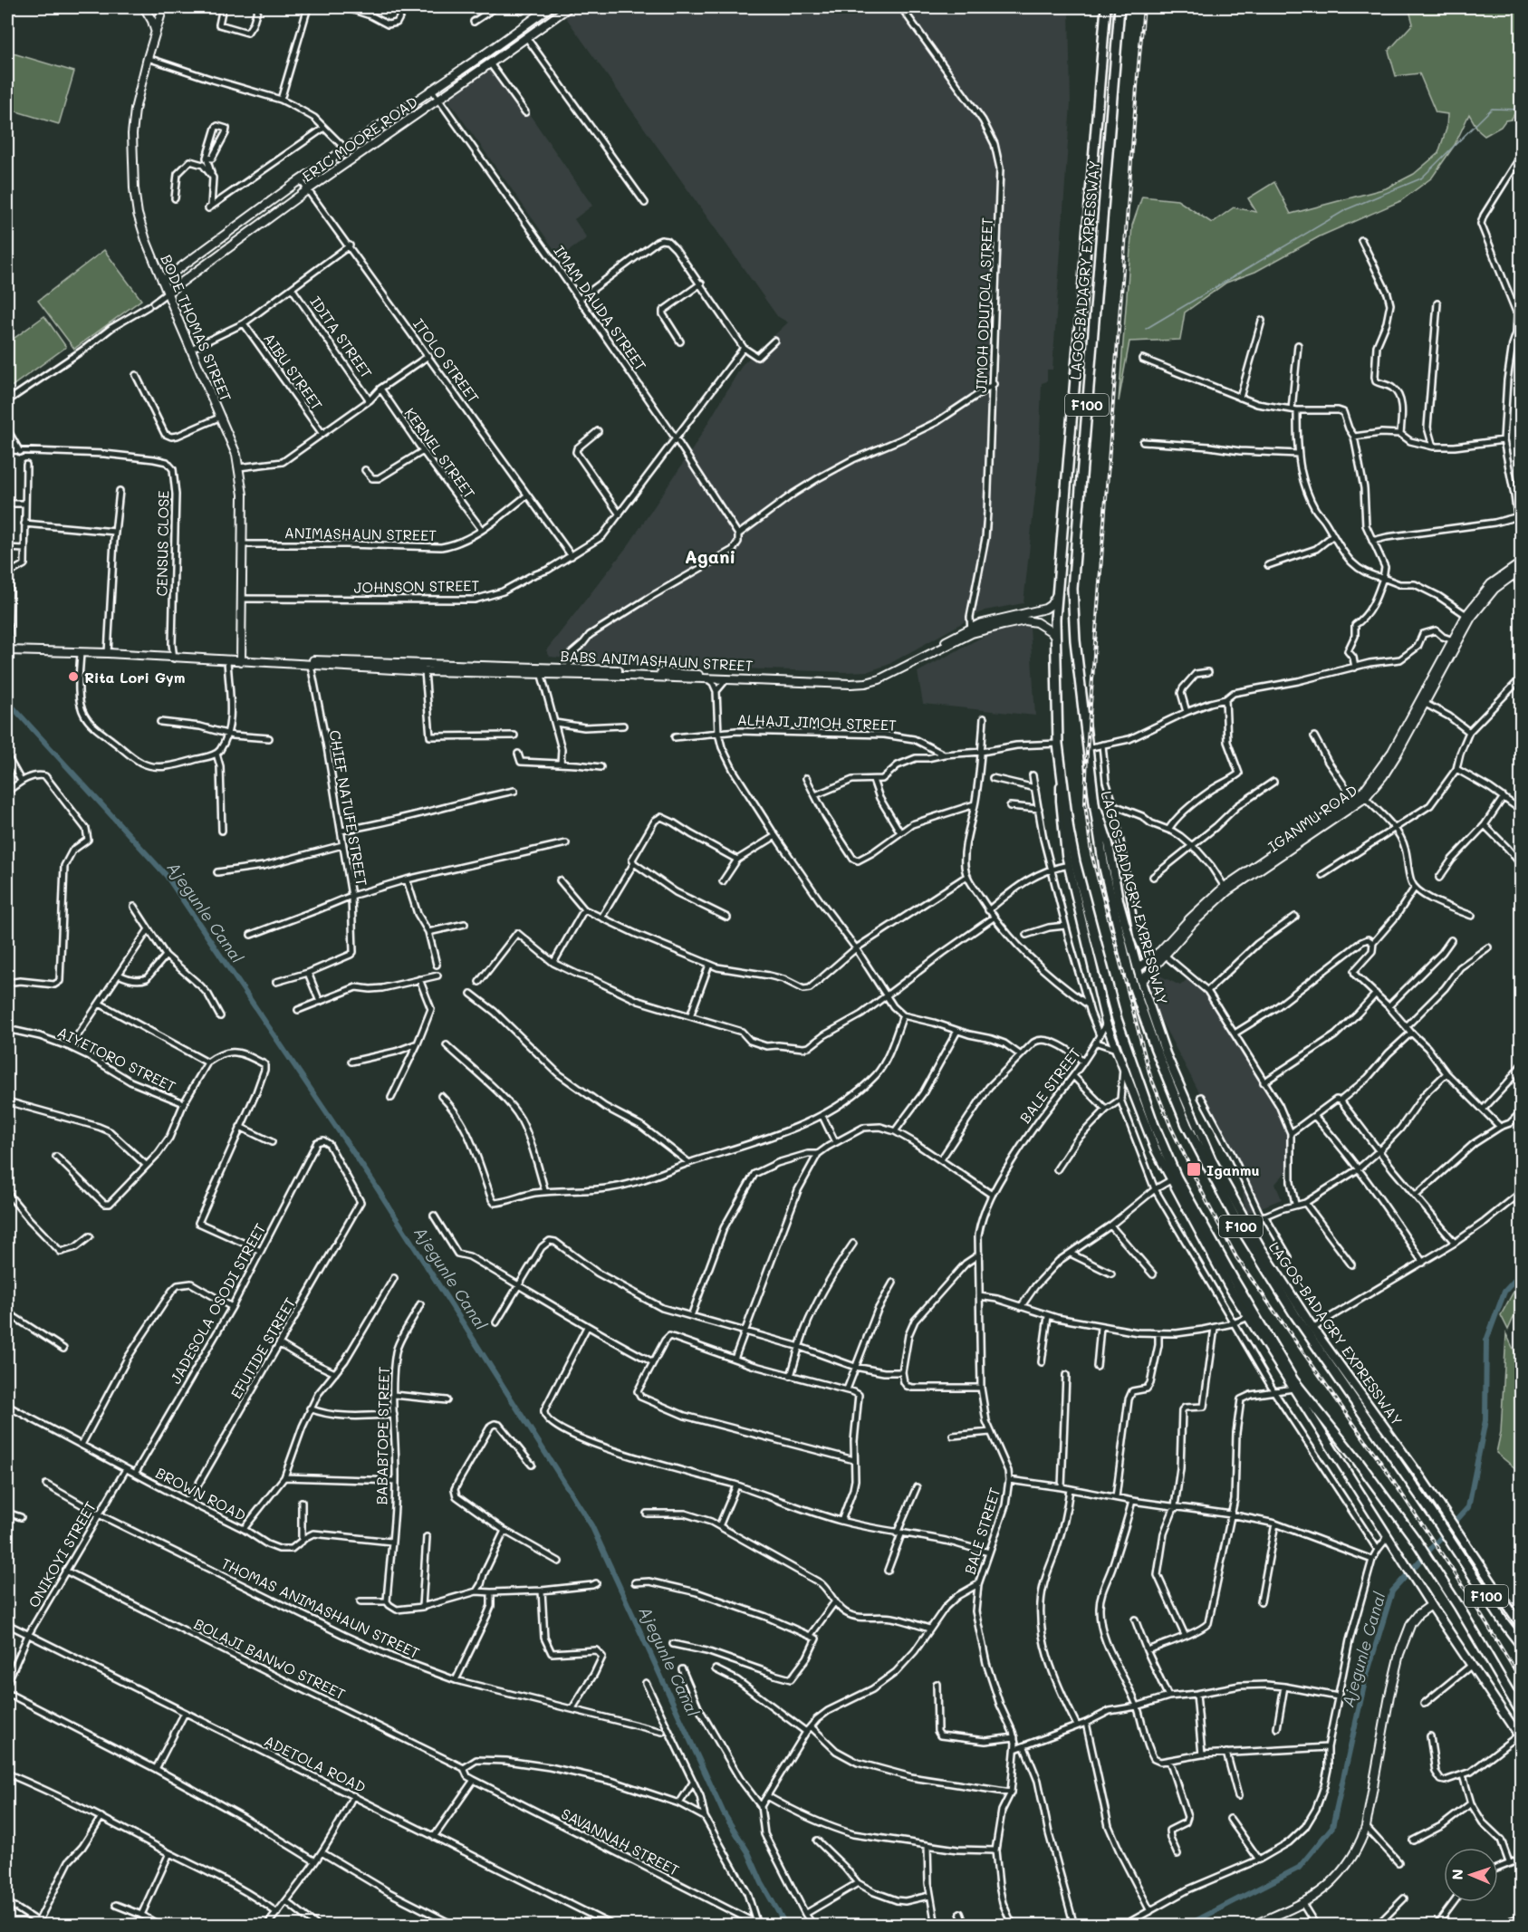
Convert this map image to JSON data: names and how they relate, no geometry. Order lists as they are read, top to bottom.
{
  "streets": {
    "highway": ["LAGOS-BADAGRY EXPRESSWAY", "F100"],
    "main road": [
      "ERIC MOORE ROAD",
      "BODE THOMAS STREET",
      "BABS ANIMASHAUN STREET",
      "IGANMU ROAD"
    ],
    "street": [
      "JIMOH ODUTOLA STREET",
      "IMAM DAUDA STREET",
      "IDITA STREET",
      "ITOLO STREET",
      "AIBU STREET",
      "KERNEL STREET",
      "ANIMASHAUN STREET",
      "CENSUS CLOSE",
      "JOHNSON STREET",
      "ALHAJI JIMOH STREET",
      "CHIEF NATUFE STREET",
      "AIYETORO STREET",
      "BALE STREET",
      "JADESOLA OSODI STREET",
      "EFUTIDE STREET",
      "BABABTOPE STREET",
      "BROWN ROAD",
      "ONIKOYI STREET",
      "THOMAS ANIMASHAUN STREET",
      "BOLAJI BANWO STREET",
      "ADETOLA ROAD",
      "SAVANNAH STREET"
    ]
  },
  "crossings": [
    ["ERIC MOORE ROAD", "IMAM DAUDA STREET"],
    ["ERIC MOORE ROAD", "BODE THOMAS STREET"],
    ["ERIC MOORE ROAD", "ITOLO STREET"],
    ["LAGOS-BADAGRY EXPRESSWAY", "BABS ANIMASHAUN STREET"],
    ["LAGOS-BADAGRY EXPRESSWAY", "IGANMU ROAD"],
    ["LAGOS-BADAGRY EXPRESSWAY", "BALE STREET"],
    ["JIMOH ODUTOLA STREET", "BABS ANIMASHAUN STREET"],
    ["IMAM DAUDA STREET", "JOHNSON STREET"],
    ["BODE THOMAS STREET", "ANIMASHAUN STREET"],
    ["BODE THOMAS STREET", "JOHNSON STREET"],
    ["BODE THOMAS STREET", "BABS ANIMASHAUN STREET"],
    ["ITOLO STREET", "ANIMASHAUN STREET"],
    ["ITOLO STREET", "JOHNSON STREET"],
    ["KERNEL STREET", "ANIMASHAUN STREET"],
    ["CENSUS CLOSE", "BABS ANIMASHAUN STREET"],
    ["BABS ANIMASHAUN STREET", "CHIEF NATUFE STREET"],
    ["JADESOLA OSODI STREET", "EFUTIDE STREET"],
    ["JADESOLA OSODI STREET", "BROWN ROAD"],
    ["EFUTIDE STREET", "BROWN ROAD"],
    ["BABABTOPE STREET", "BROWN ROAD"],
    ["BROWN ROAD", "ONIKOYI STREET"],
    ["ONIKOYI STREET", "THOMAS ANIMASHAUN STREET"],
    ["ONIKOYI STREET", "BOLAJI BANWO STREET"],
    ["ONIKOYI STREET", "ADETOLA ROAD"],
    ["BOLAJI BANWO STREET", "SAVANNAH STREET"]
  ],
  "districts": ["Agani"],
  "water": ["Ajegunle Canal"],
  "places": {
    "other": ["Rita Lori Gym"],
    "transit": ["Iganmu"]
  },
  "north": "left"
}
